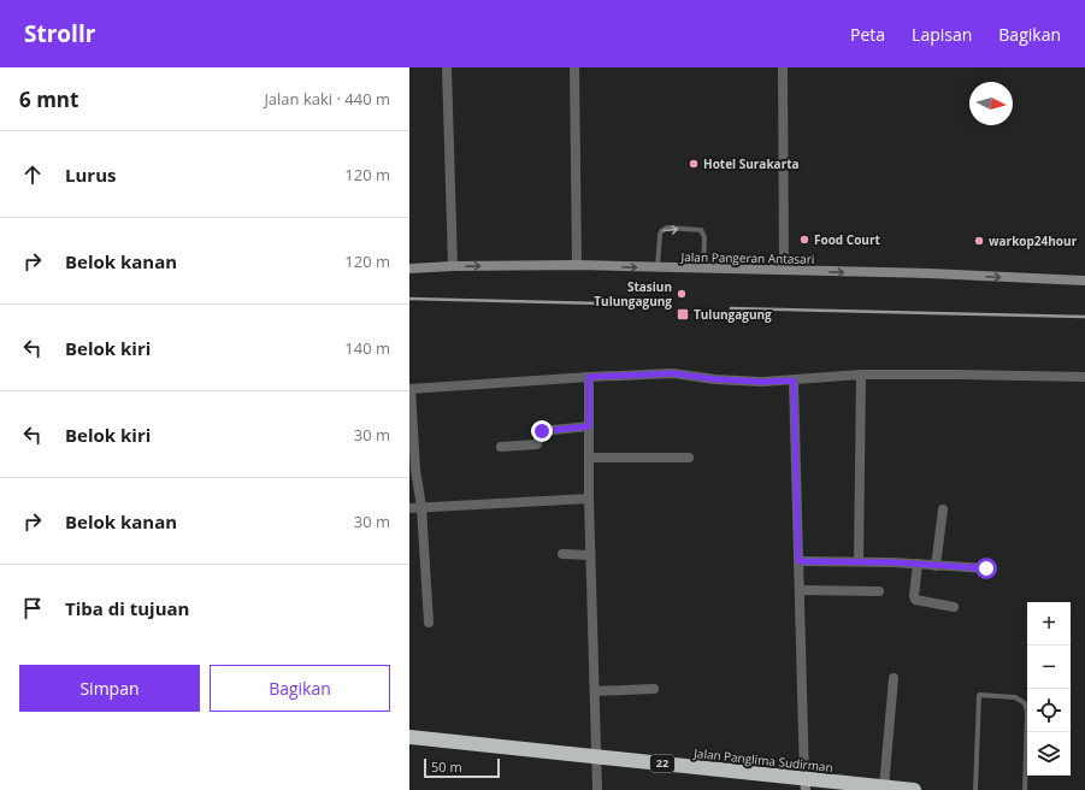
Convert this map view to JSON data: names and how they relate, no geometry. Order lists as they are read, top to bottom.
{
  "streets": {
    "highway": ["Jalan Panglima Sudirman", "22"],
    "main road": ["Jalan Pangeran Antasari"]
  },
  "one_way": ["Jalan Pangeran Antasari"],
  "places": {
    "other": [
      "Hotel Surakarta",
      "Food Court",
      "warkop24hour",
      "Stasiun Tulungagung"
    ],
    "transit": ["Tulungagung"]
  },
  "scale_bar": "50 m",
  "north": "right",
  "page": {
    "header": "Strollr",
    "nav": ["Peta", "Lapisan", "Bagikan"],
    "heading": ["6 mnt", "Jalan kaki · 440 m"],
    "list": [
      ["Lurus", "120 m"],
      ["Belok kanan", "120 m"],
      ["Belok kiri", "140 m"],
      ["Belok kiri", "30 m"],
      ["Belok kanan", "30 m"],
      "Tiba di tujuan"
    ],
    "map_buttons": ["+", "−"],
    "buttons": ["Simpan", "Bagikan"],
    "scale": "50 m"
  }
}
